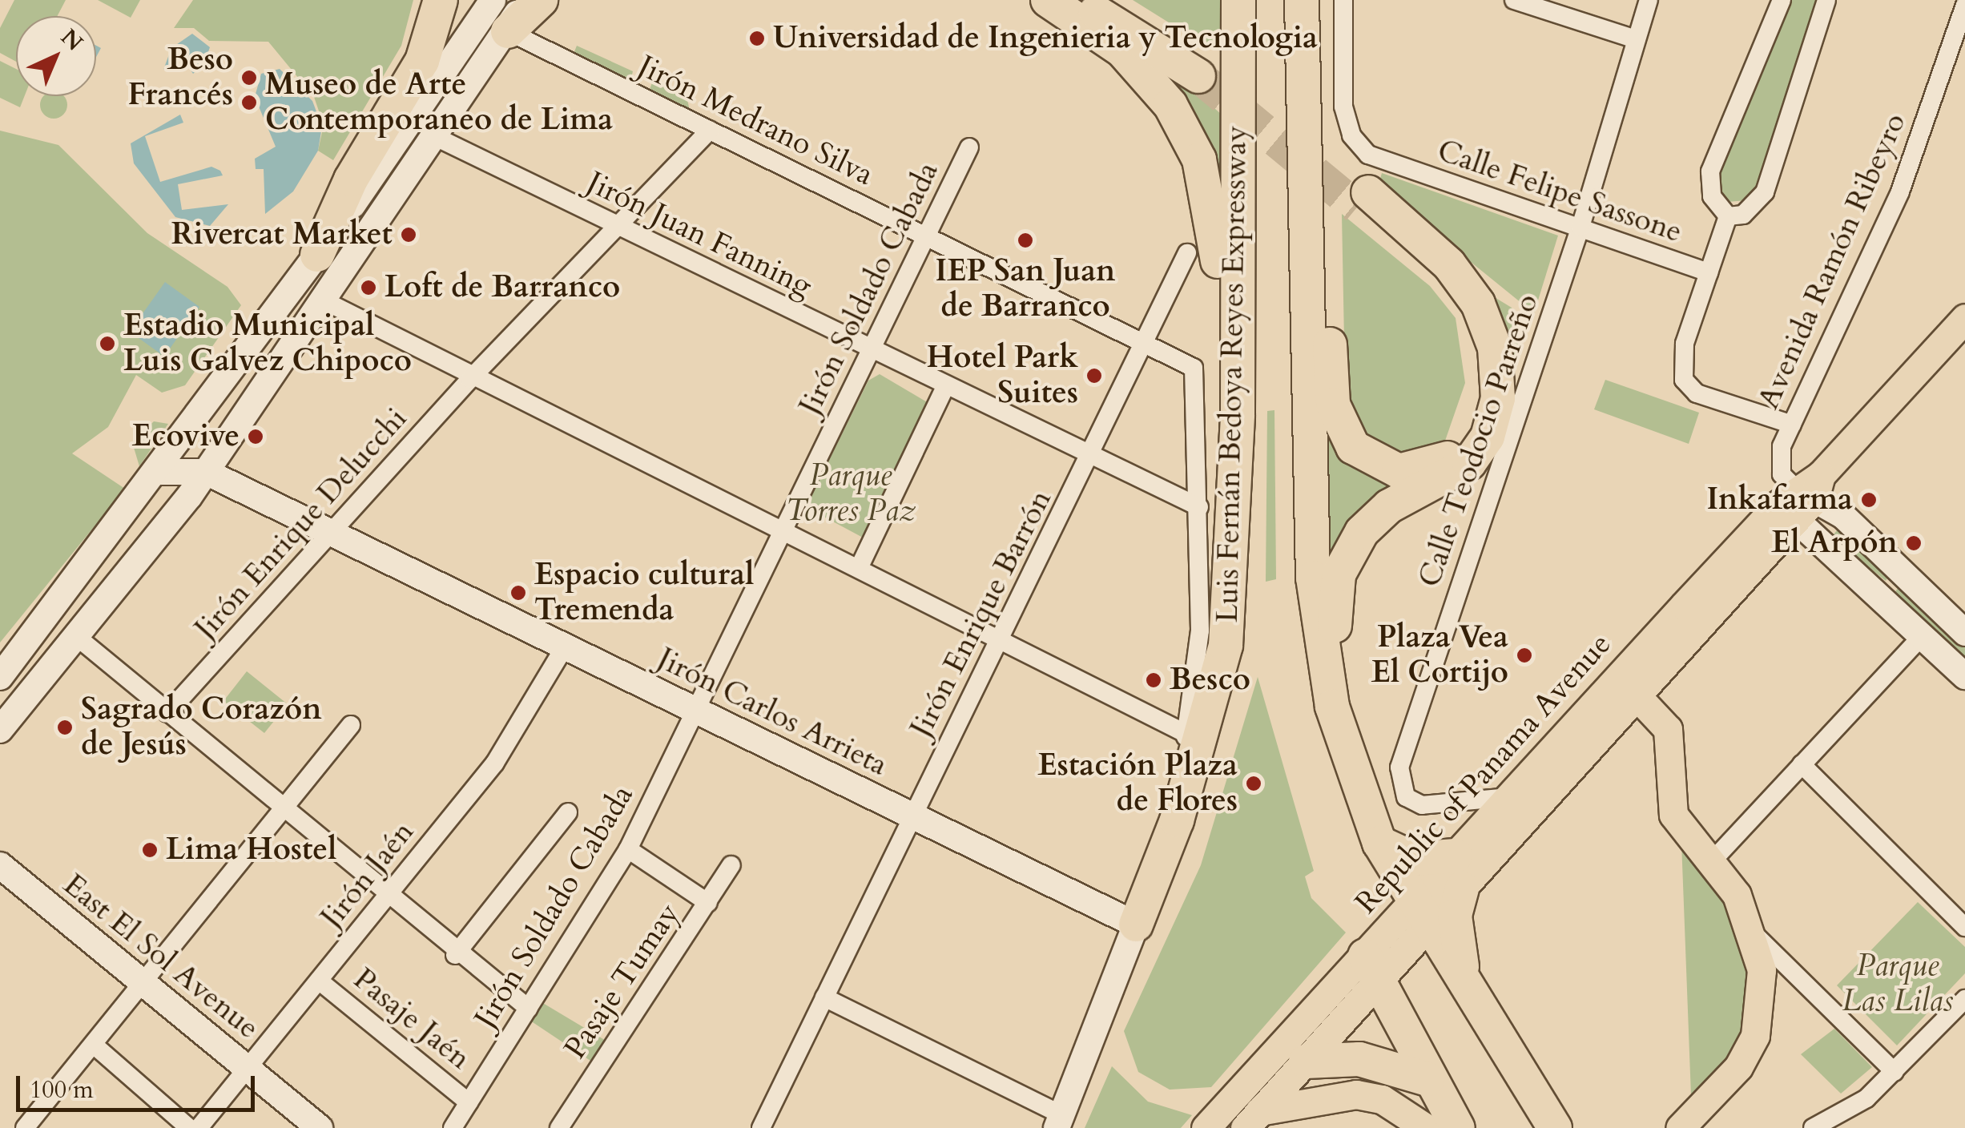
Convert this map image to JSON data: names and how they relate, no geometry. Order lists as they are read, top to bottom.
{
  "streets": {
    "highway": ["Luis Fernán Bedoya Reyes Expressway"],
    "main road": ["Jirón Carlos Arrieta", "Republic of Panama Avenue", "East El Sol Avenue"],
    "street": [
      "Jirón Medrano Silva",
      "Calle Felipe Sassone",
      "Jirón Juan Fanning",
      "Avenida Ramón Ribeyro",
      "Jirón Soldado Cabada",
      "Calle Teodocio Parreño",
      "Jirón Enrique Delucchi",
      "Jirón Enrique Barrón",
      "Jirón Jaén",
      "Pasaje Tumay",
      "Pasaje Jaén"
    ]
  },
  "crossings": [
    ["Jirón Medrano Silva", "Jirón Juan Fanning"],
    ["Jirón Medrano Silva", "Jirón Soldado Cabada"],
    ["Jirón Medrano Silva", "Jirón Enrique Delucchi"],
    ["Jirón Medrano Silva", "Jirón Enrique Barrón"],
    ["Calle Felipe Sassone", "Calle Teodocio Parreño"],
    ["Jirón Juan Fanning", "Jirón Soldado Cabada"],
    ["Jirón Juan Fanning", "Jirón Enrique Delucchi"],
    ["Jirón Juan Fanning", "Jirón Enrique Barrón"],
    ["Avenida Ramón Ribeyro", "Republic of Panama Avenue"],
    ["Jirón Soldado Cabada", "Jirón Carlos Arrieta"],
    ["Jirón Soldado Cabada", "Pasaje Jaén"],
    ["Luis Fernán Bedoya Reyes Expressway", "Jirón Carlos Arrieta"],
    ["Calle Teodocio Parreño", "Republic of Panama Avenue"],
    ["Jirón Enrique Delucchi", "Jirón Carlos Arrieta"],
    ["Jirón Enrique Barrón", "Jirón Carlos Arrieta"],
    ["Jirón Carlos Arrieta", "Jirón Jaén"],
    ["Jirón Jaén", "East El Sol Avenue"],
    ["Jirón Jaén", "Pasaje Jaén"]
  ],
  "parks": ["Parque Torres Paz", "Parque Las Lilas"],
  "places": [
    "Universidad de Ingenieria y Tecnologia",
    "Beso Francés",
    "Museo de Arte Contemporaneo de Lima",
    "Rivercat Market",
    "IEP San Juan de Barranco",
    "Loft de Barranco",
    "Estadio Municipal Luis Galvez Chipoco",
    "Hotel Park Suites",
    "Ecovive",
    "Inkafarma",
    "El Arpón",
    "Espacio cultural Tremenda",
    "Plaza Vea El Cortijo",
    "Besco",
    "Sagrado Corazón de Jesús",
    "Estación Plaza de Flores",
    "Lima Hostel"
  ],
  "scale_bar": "100 m",
  "north": "top right"
}
